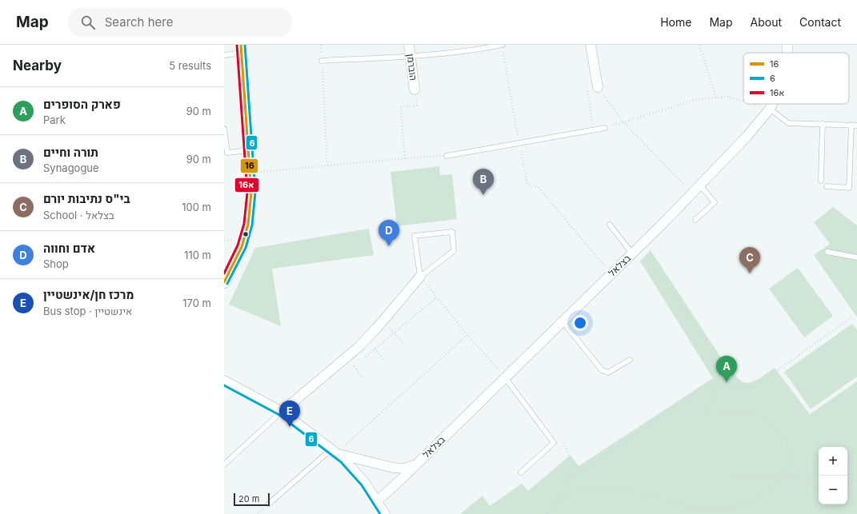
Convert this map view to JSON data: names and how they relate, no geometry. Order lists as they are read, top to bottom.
{
  "streets": {
    "street": ["הוברמן", "בצלאל"]
  },
  "lines": ["transit line 16", "transit line 6", "transit line 16א"],
  "legend": ["16", "6", "16א"],
  "scale_bar": "20 m",
  "page": {
    "header": "Map",
    "search": "Search here",
    "nav": [
      "Home",
      "Map",
      "About",
      "Contact"
    ],
    "heading": ["Nearby", "5 results"],
    "list": [
      {
        "mark": "A",
        "name": "פארק הסופרים",
        "note": "Park",
        "value": "90 m"
      },
      {
        "mark": "B",
        "name": "תורה וחיים",
        "note": "Synagogue",
        "value": "90 m"
      },
      {
        "mark": "C",
        "name": "בי\"ס נתיבות יורם",
        "note": "School · בצלאל",
        "value": "100 m"
      },
      {
        "mark": "D",
        "name": "אדם וחווה",
        "note": "Shop",
        "value": "110 m"
      },
      {
        "mark": "E",
        "name": "מרכז חן/אינשטיין",
        "note": "Bus stop · אינשטיין",
        "value": "170 m"
      }
    ],
    "pins": [
      "B",
      "D",
      "C",
      "A",
      "E"
    ],
    "map_buttons": ["+", "−"],
    "scale": "20 m"
  }
}
